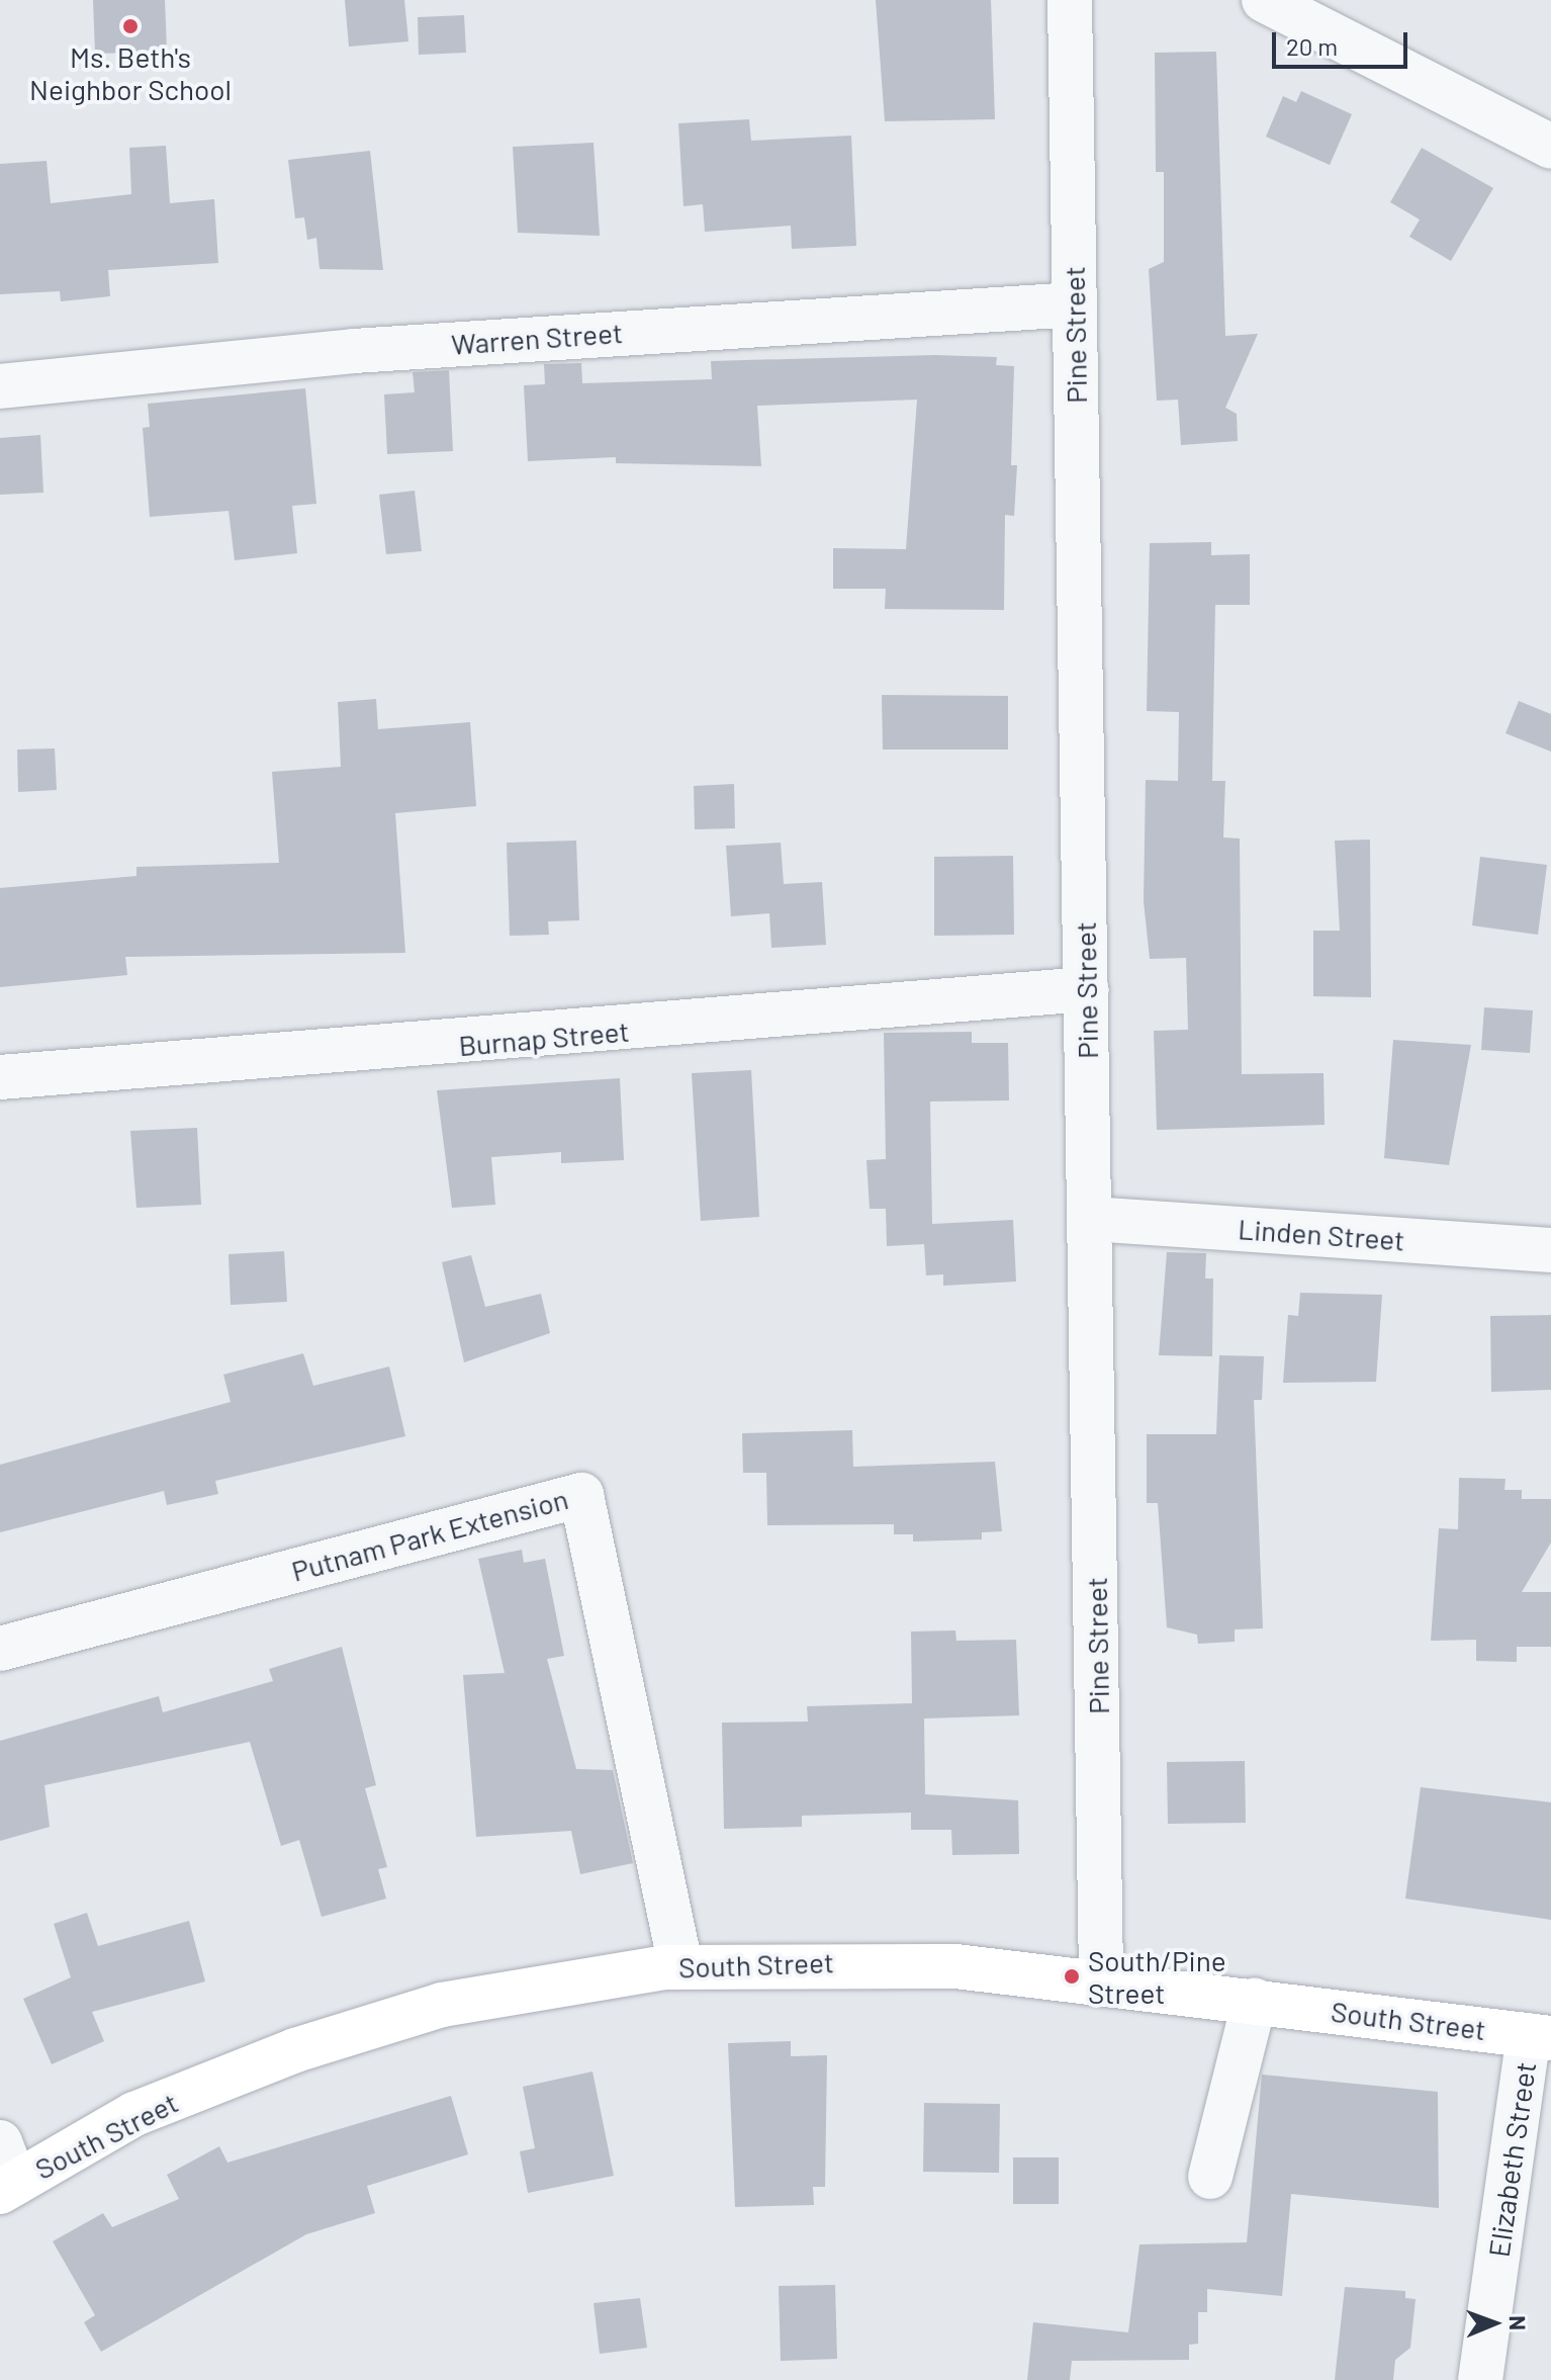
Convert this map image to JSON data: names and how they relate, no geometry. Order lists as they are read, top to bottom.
{
  "streets": {
    "main road": ["South Street"],
    "street": [
      "Pine Street",
      "Warren Street",
      "Burnap Street",
      "Linden Street",
      "Putnam Park Extension",
      "Elizabeth Street"
    ]
  },
  "crossings": [
    ["Pine Street", "Warren Street"],
    ["Pine Street", "Burnap Street"],
    ["Pine Street", "Linden Street"],
    ["Pine Street", "South Street"],
    ["Putnam Park Extension", "South Street"],
    ["South Street", "Elizabeth Street"]
  ],
  "places": ["Ms. Beth's Neighbor School", "South/Pine Street"],
  "scale_bar": "20 m",
  "north": "right"
}
